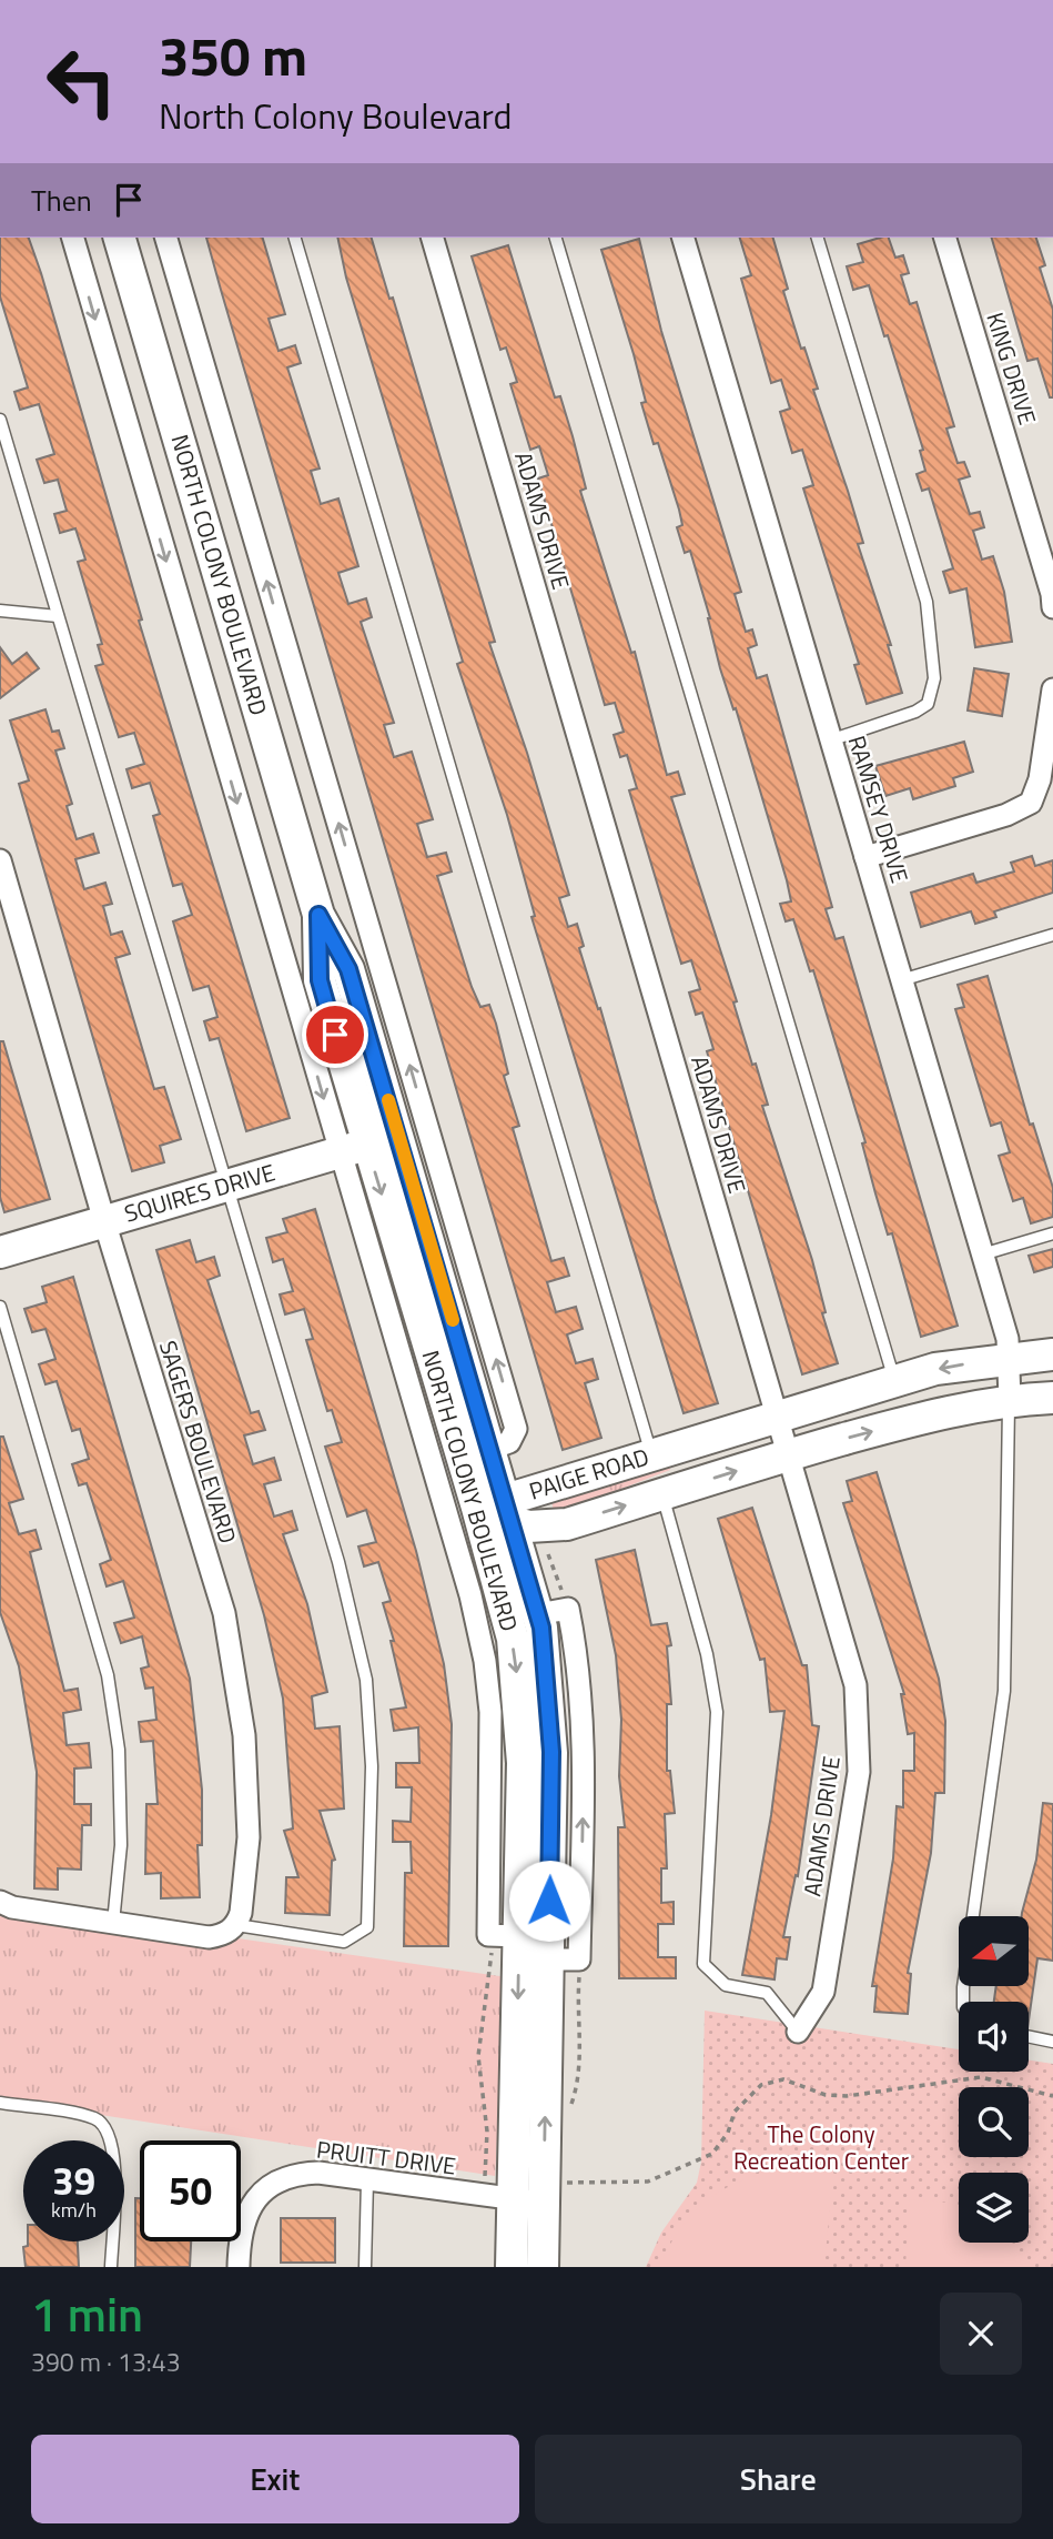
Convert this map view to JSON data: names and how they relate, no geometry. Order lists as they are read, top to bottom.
{
  "streets": {
    "main road": ["NORTH COLONY BOULEVARD", "SQUIRES DRIVE", "PAIGE ROAD"],
    "street": [
      "KING DRIVE",
      "ADAMS DRIVE",
      "RAMSEY DRIVE",
      "SAGERS BOULEVARD",
      "PRUITT DRIVE"
    ]
  },
  "crossings": [
    ["ADAMS DRIVE", "PAIGE ROAD"],
    ["NORTH COLONY BOULEVARD", "SQUIRES DRIVE"],
    ["NORTH COLONY BOULEVARD", "PAIGE ROAD"],
    ["NORTH COLONY BOULEVARD", "PRUITT DRIVE"],
    ["RAMSEY DRIVE", "PAIGE ROAD"],
    ["SQUIRES DRIVE", "SAGERS BOULEVARD"]
  ],
  "parks": ["The Colony Recreation Center"],
  "north": "left",
  "page": {
    "turn": ["350 m", "North Colony Boulevard"],
    "then": "Then",
    "speed": "39 km/h",
    "limit": "50",
    "heading": ["1 min", "390 m · 13:43"],
    "buttons": ["Exit", "Share"]
  }
}
